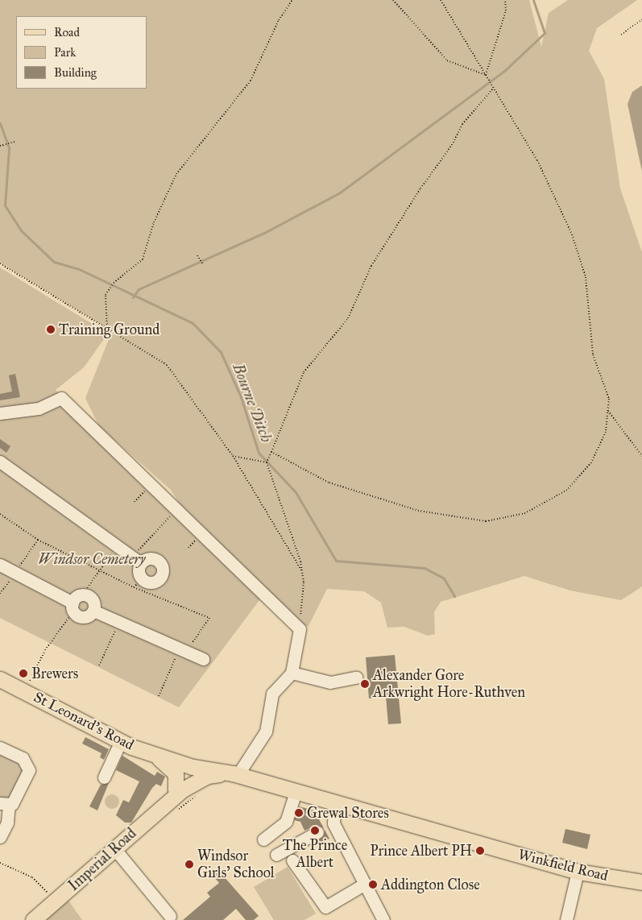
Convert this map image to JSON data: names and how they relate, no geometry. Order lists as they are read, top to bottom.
{
  "streets": {
    "main road": ["St Leonard's Road", "Imperial Road", "Winkfield Road"]
  },
  "crossings": [
    ["St Leonard's Road", "Imperial Road"],
    ["St Leonard's Road", "Winkfield Road"]
  ],
  "water": ["Bourne Ditch"],
  "parks": ["Windsor Cemetery"],
  "places": [
    "Training Ground",
    "Brewers",
    "Alexander Gore Arkwright Hore-Ruthven",
    "Grewal Stores",
    "The Prince Albert",
    "Prince Albert PH",
    "Windsor Girls' School",
    "Addington Close"
  ],
  "legend": ["Road", "Park", "Building"]
}
